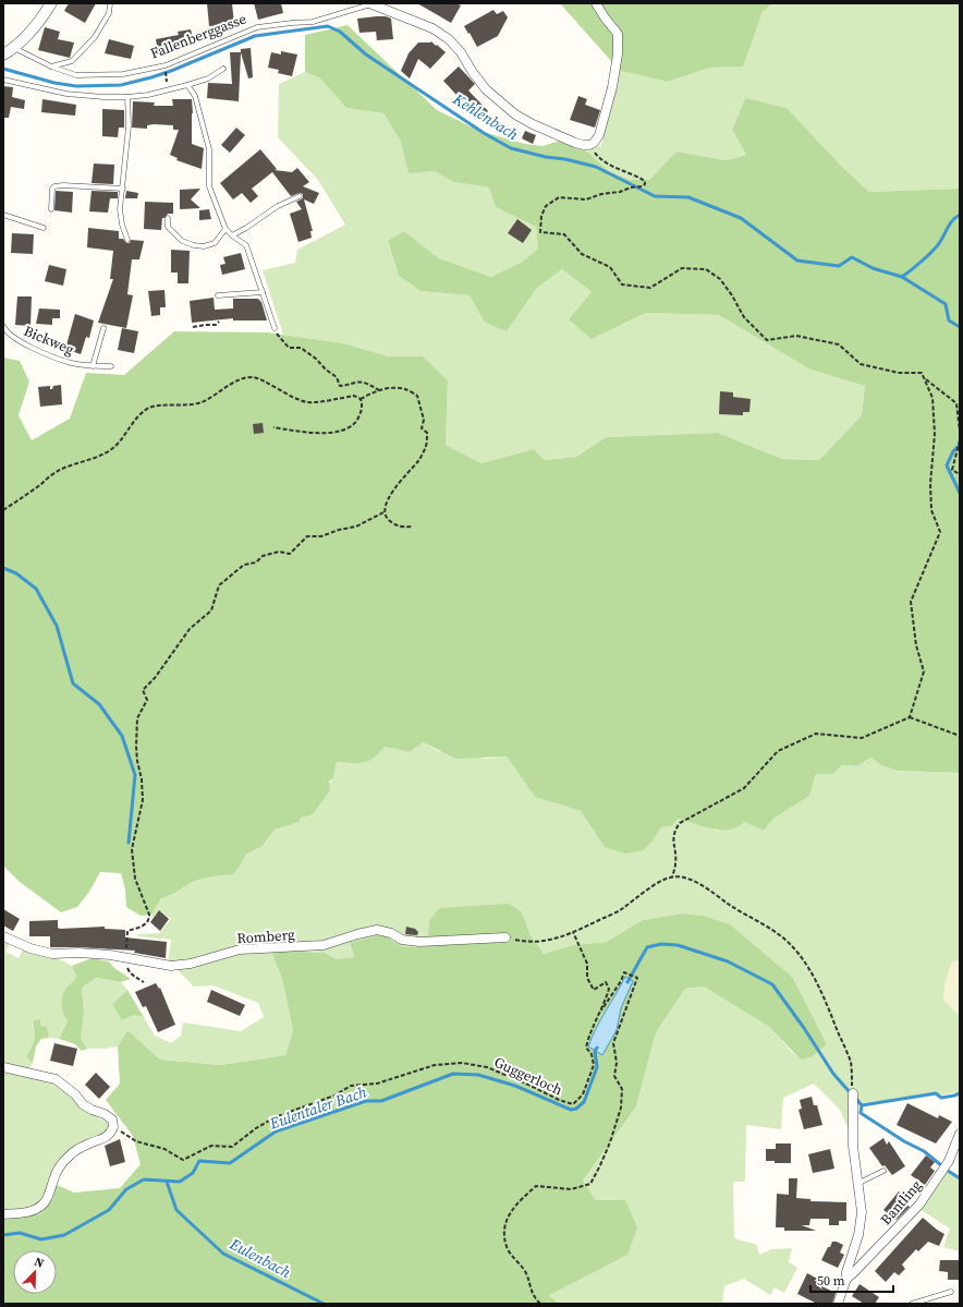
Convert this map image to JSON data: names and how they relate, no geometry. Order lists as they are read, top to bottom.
{
  "streets": {
    "street": ["Fallenberggasse", "Romberg", "Bantling"],
    "lane": ["Bickweg"],
    "path": ["Guggerloch"]
  },
  "water": ["Kehlenbach", "Eulentaler Bach", "Eulenbach"],
  "scale_bar": "50 m",
  "north": "top right"
}
